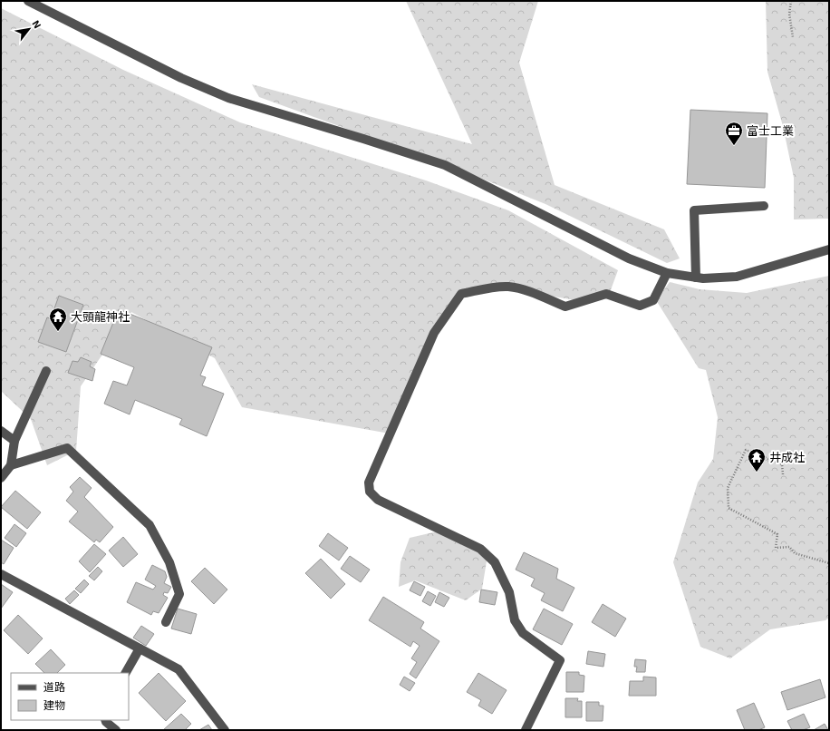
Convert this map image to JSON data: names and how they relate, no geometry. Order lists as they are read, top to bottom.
{
  "places": {
    "office": ["富士工業"],
    "temple": ["大頭龍神社", "井成社"]
  },
  "legend": ["道路", "建物"],
  "north": "top right"
}
